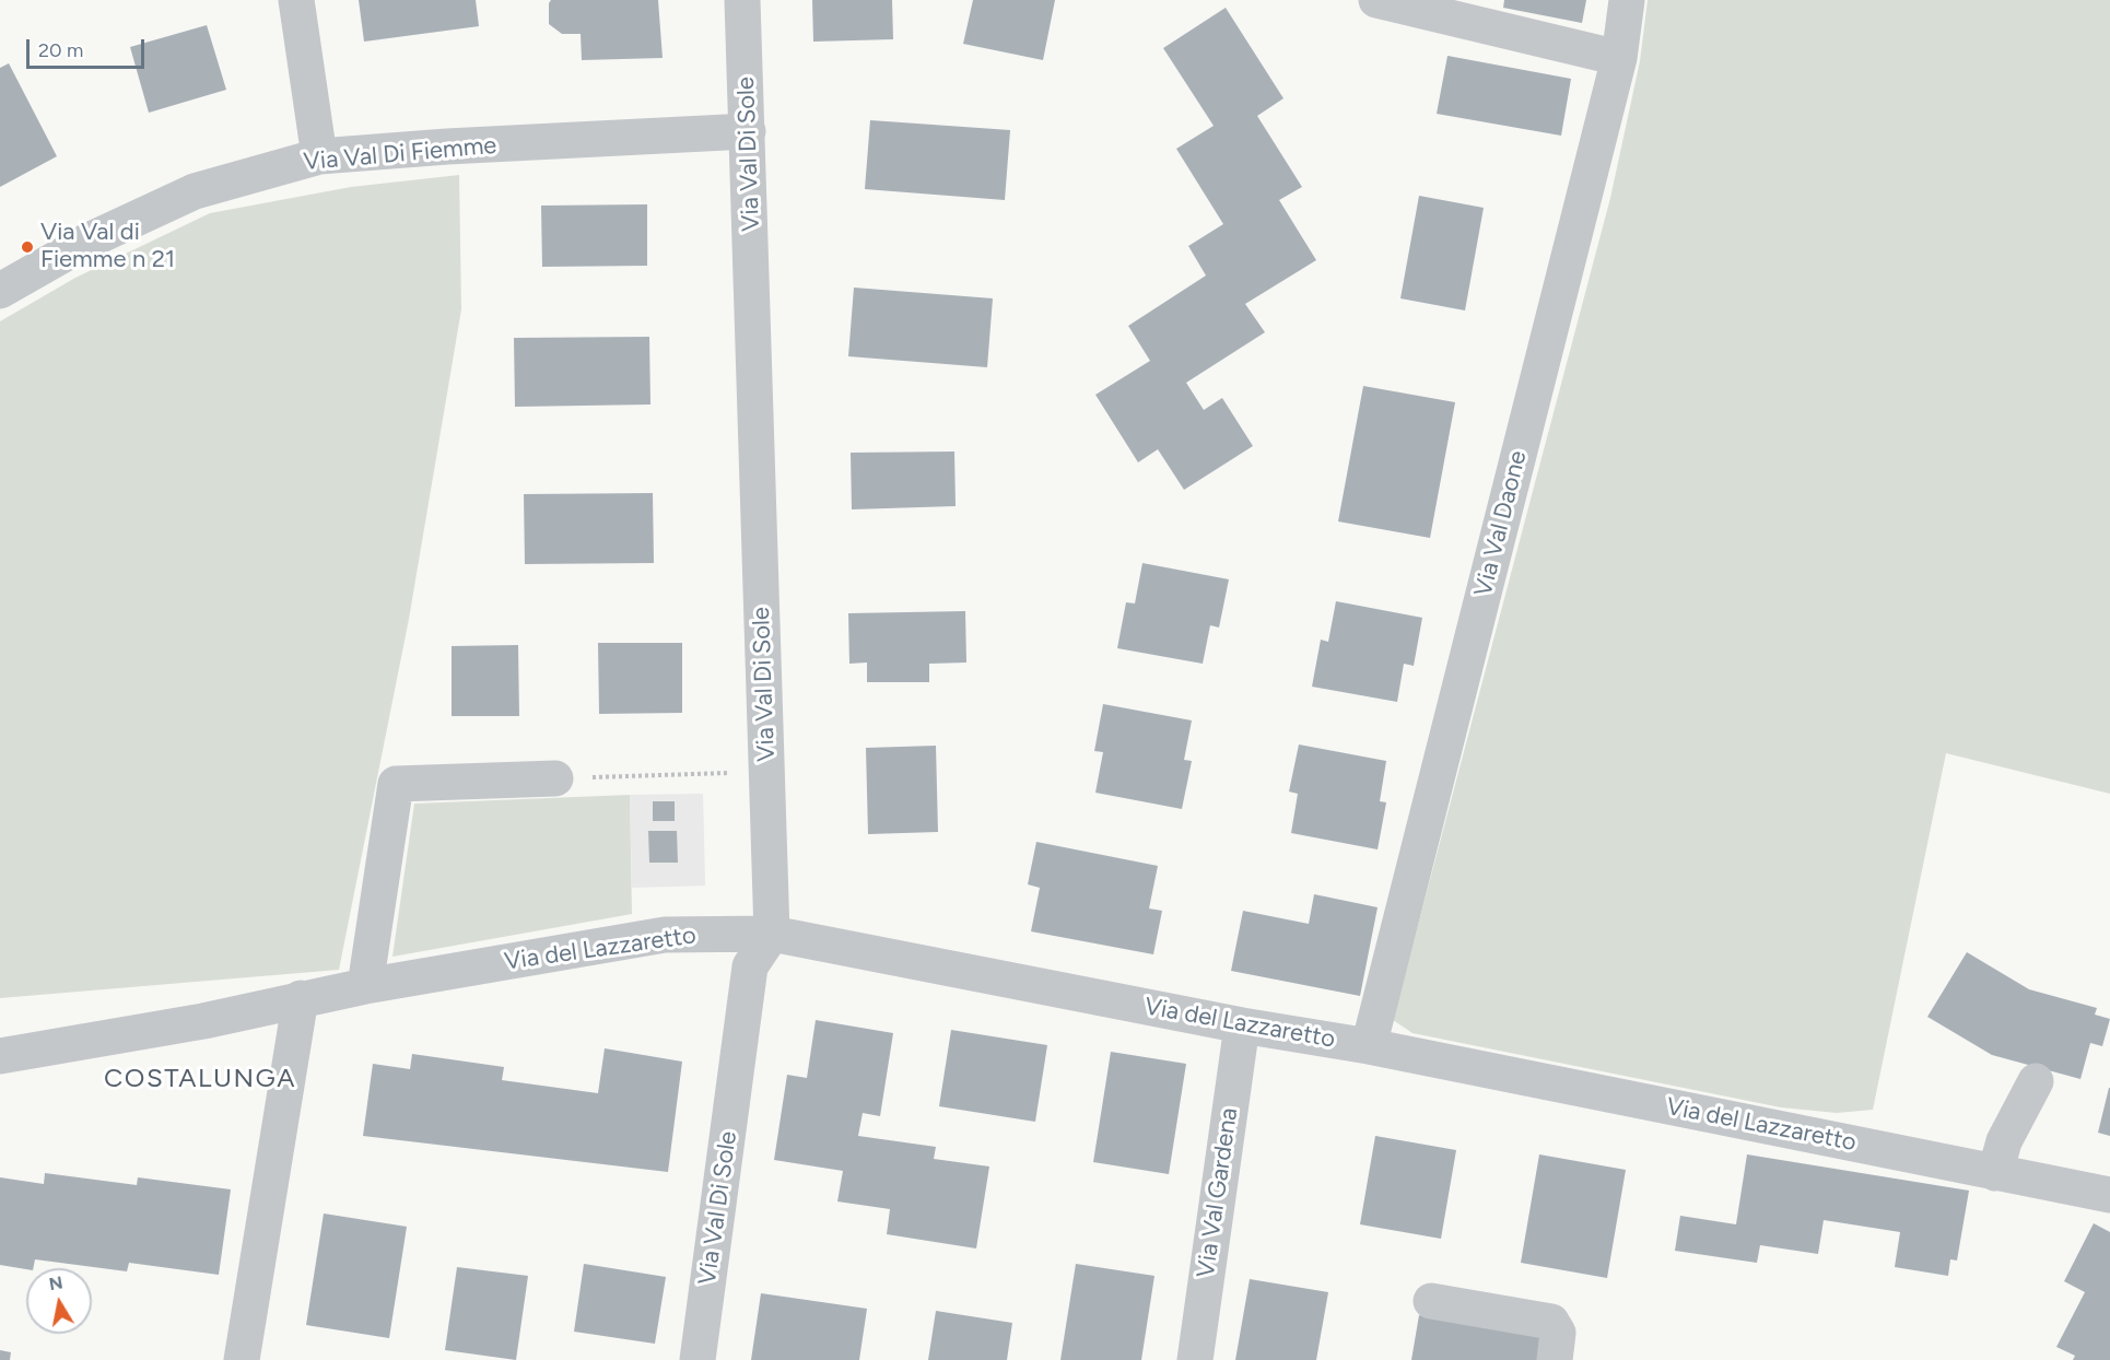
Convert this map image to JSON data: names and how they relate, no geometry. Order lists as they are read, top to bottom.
{
  "streets": {
    "street": [
      "Via Val Di Fiemme",
      "Via Val Di Sole",
      "Via Val Daone",
      "Via del Lazzaretto",
      "Via Val Gardena"
    ]
  },
  "crossings": [
    ["Via Val Di Fiemme", "Via Val Di Sole"],
    ["Via Val Di Sole", "Via del Lazzaretto"],
    ["Via Val Daone", "Via del Lazzaretto"],
    ["Via del Lazzaretto", "Via Val Gardena"]
  ],
  "districts": ["COSTALUNGA"],
  "places": ["Via Val di Fiemme n 21"],
  "scale_bar": "20 m",
  "north": "top"
}
